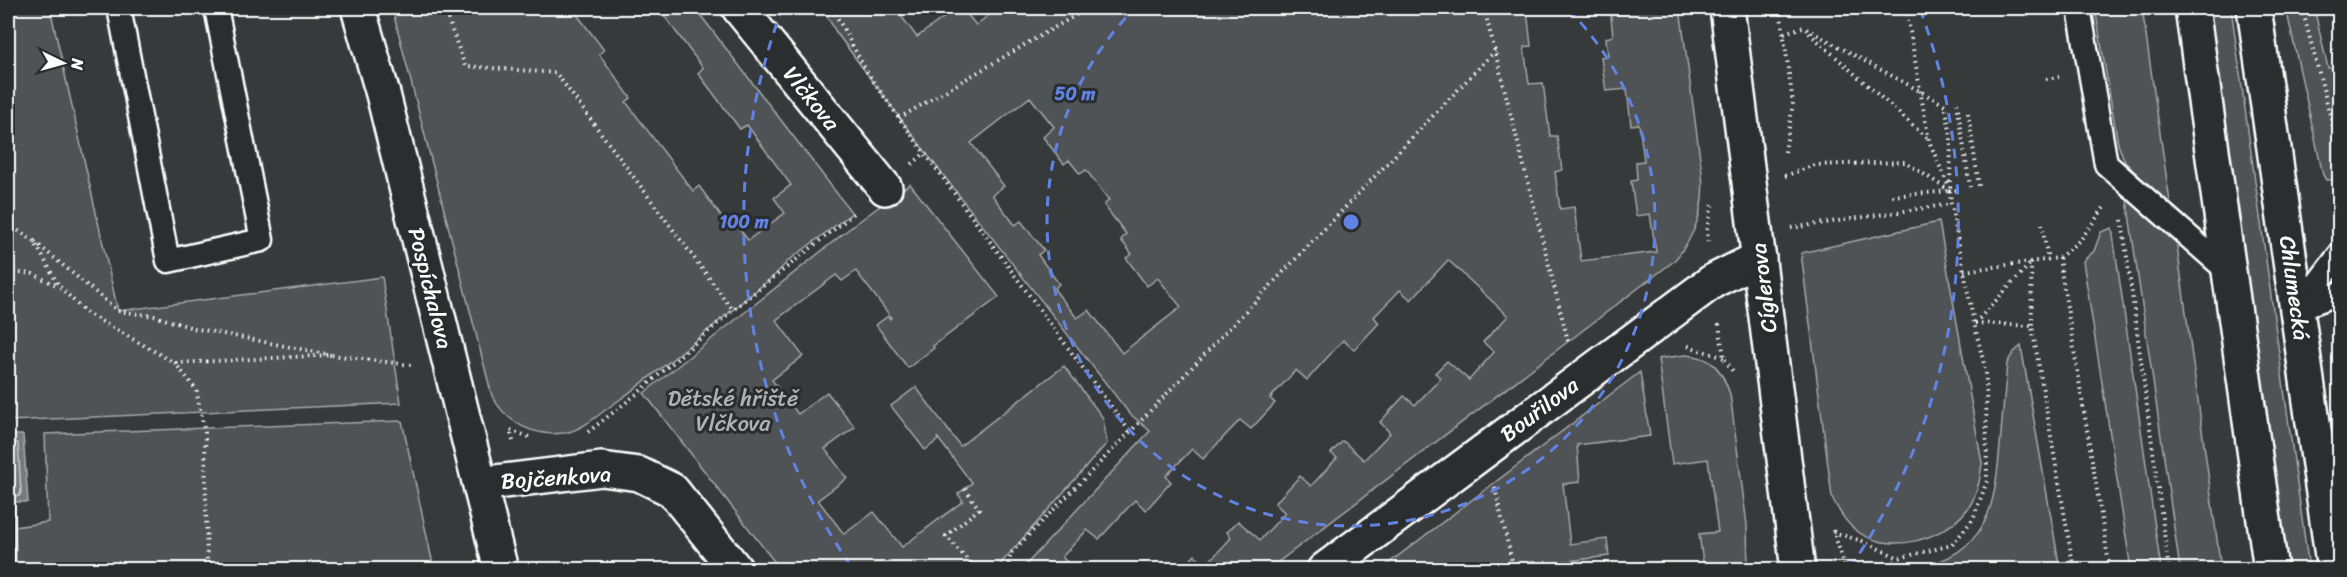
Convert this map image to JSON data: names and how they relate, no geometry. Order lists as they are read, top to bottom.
{
  "streets": {
    "street": [
      "Vlčkova",
      "Pospíchalova",
      "Cíglerova",
      "Chlumecká",
      "Bouřilova",
      "Bojčenkova"
    ]
  },
  "crossings": [
    ["Pospíchalova", "Bojčenkova"],
    ["Cíglerova", "Bouřilova"]
  ],
  "parks": ["Dětské hřiště Vlčkova"],
  "north": "right",
  "rings": ["50 m", "100 m"]
}
